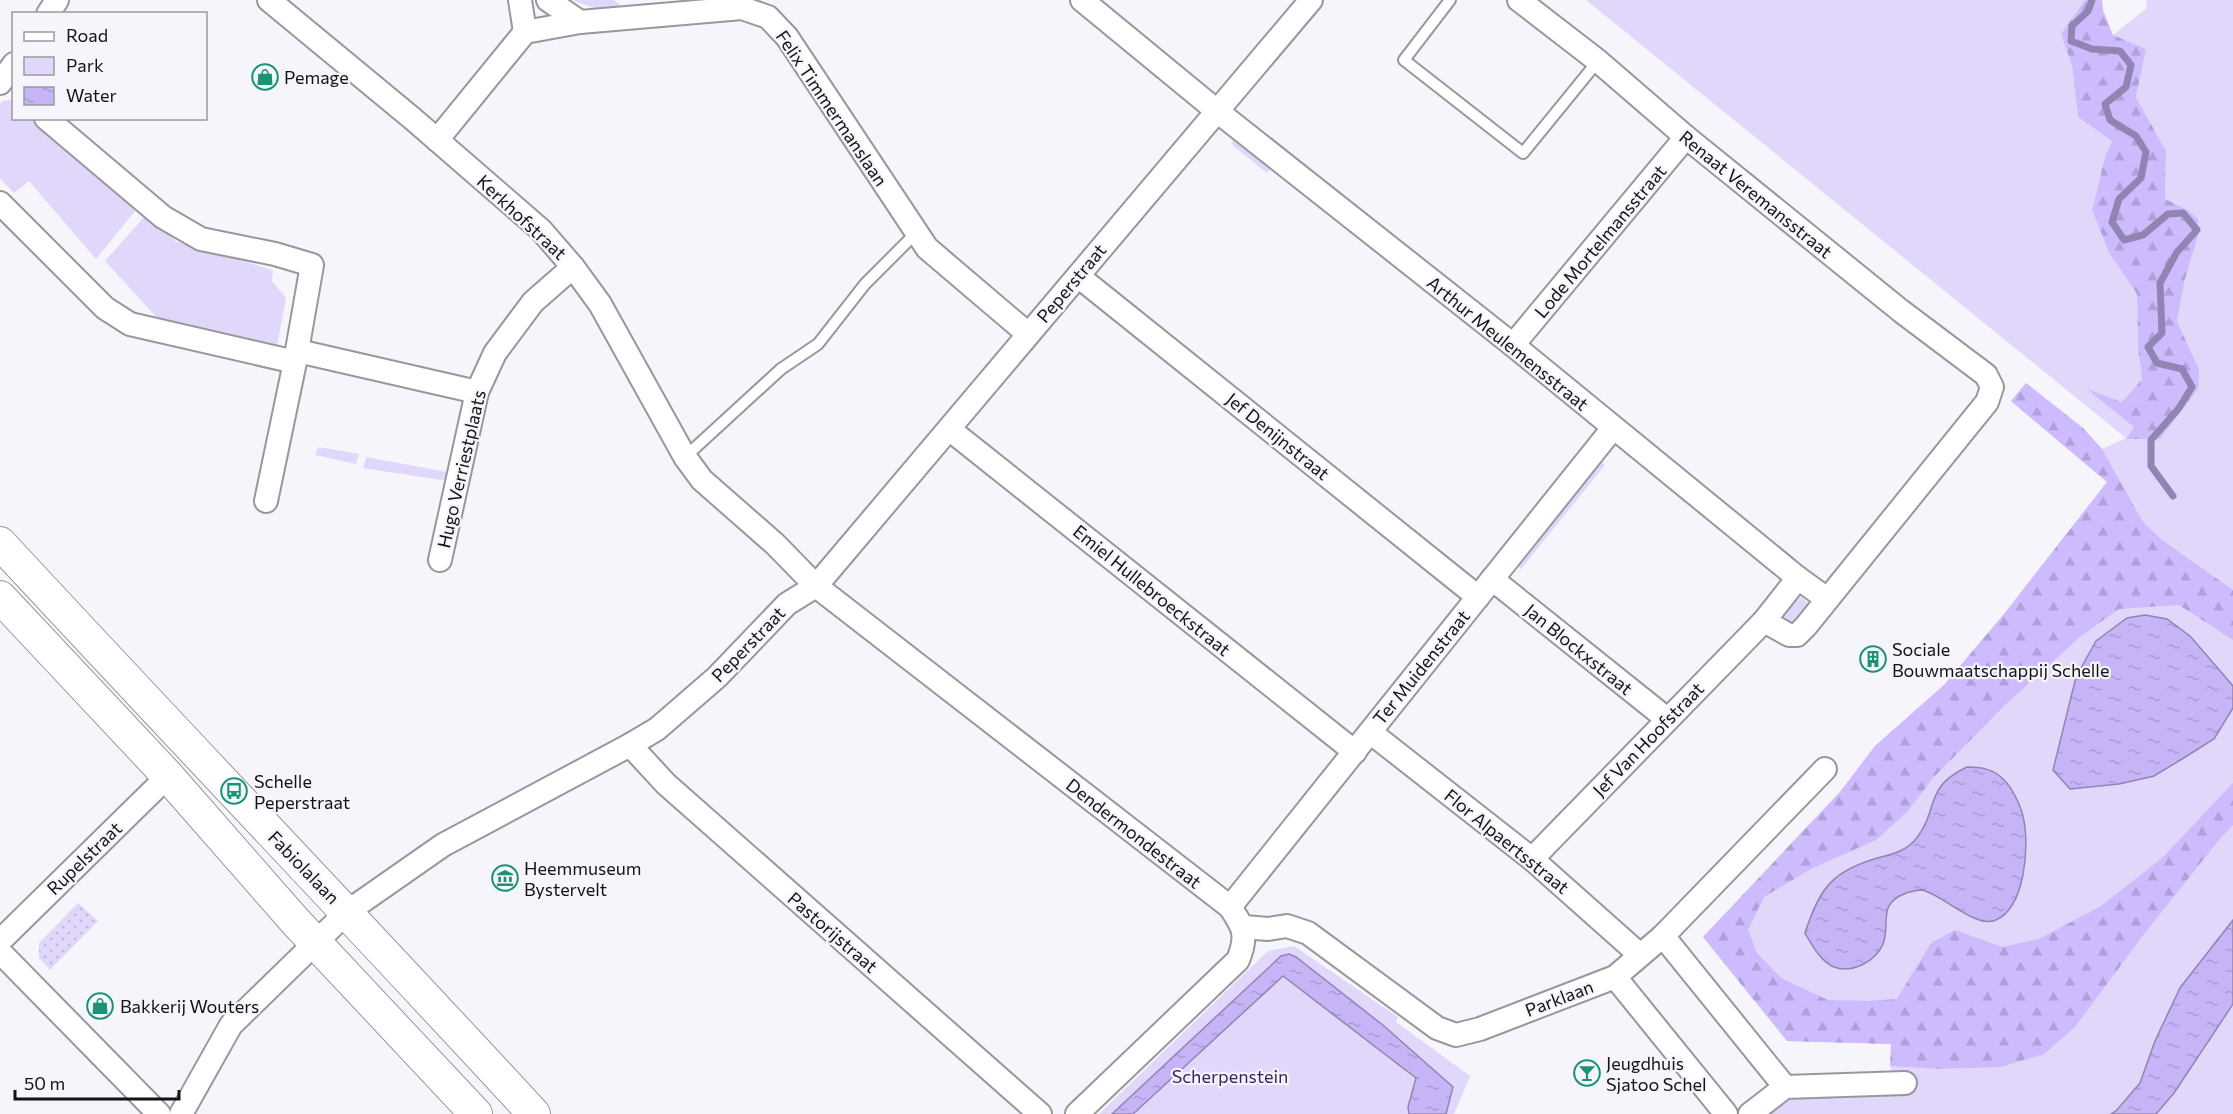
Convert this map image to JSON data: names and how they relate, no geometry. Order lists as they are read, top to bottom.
{
  "streets": {
    "main road": ["Fabiolalaan"],
    "street": [
      "Felix Timmermanslaan",
      "Renaat Veremansstraat",
      "Kerkhofstraat",
      "Lode Mortelmansstraat",
      "Peperstraat",
      "Arthur Meulemensstraat",
      "Jef Denijnstraat",
      "Hugo Verriestplaats",
      "Emiel Hullebroeckstraat",
      "Jan Blockxstraat",
      "Ter Muidenstraat",
      "Jef Van Hoofstraat",
      "Dendermondestraat",
      "Flor Alpaertsstraat",
      "Rupelstraat",
      "Pastorijstraat",
      "Parklaan"
    ]
  },
  "crossings": [
    ["Felix Timmermanslaan", "Peperstraat"],
    ["Renaat Veremansstraat", "Lode Mortelmansstraat"],
    ["Kerkhofstraat", "Peperstraat"],
    ["Kerkhofstraat", "Hugo Verriestplaats"],
    ["Kerkhofstraat", "Dendermondestraat"],
    ["Lode Mortelmansstraat", "Arthur Meulemensstraat"],
    ["Peperstraat", "Arthur Meulemensstraat"],
    ["Peperstraat", "Jef Denijnstraat"],
    ["Peperstraat", "Emiel Hullebroeckstraat"],
    ["Peperstraat", "Dendermondestraat"],
    ["Peperstraat", "Fabiolalaan"],
    ["Peperstraat", "Pastorijstraat"],
    ["Arthur Meulemensstraat", "Ter Muidenstraat"],
    ["Arthur Meulemensstraat", "Jef Van Hoofstraat"],
    ["Jef Denijnstraat", "Ter Muidenstraat"],
    ["Emiel Hullebroeckstraat", "Ter Muidenstraat"],
    ["Jan Blockxstraat", "Ter Muidenstraat"],
    ["Jan Blockxstraat", "Jef Van Hoofstraat"],
    ["Ter Muidenstraat", "Dendermondestraat"],
    ["Ter Muidenstraat", "Flor Alpaertsstraat"],
    ["Jef Van Hoofstraat", "Flor Alpaertsstraat"],
    ["Dendermondestraat", "Parklaan"],
    ["Flor Alpaertsstraat", "Parklaan"]
  ],
  "parks": ["Scherpenstein"],
  "places": {
    "shop": ["Pemage", "Bakkerij Wouters"],
    "building": ["Sociale Bouwmaatschappij Schelle"],
    "bus stop": ["Schelle Peperstraat"],
    "museum": ["Heemmuseum Bystervelt"],
    "bar": ["Jeugdhuis Sjatoo Schel"]
  },
  "legend": ["Road", "Park", "Water"],
  "scale_bar": "50 m"
}
